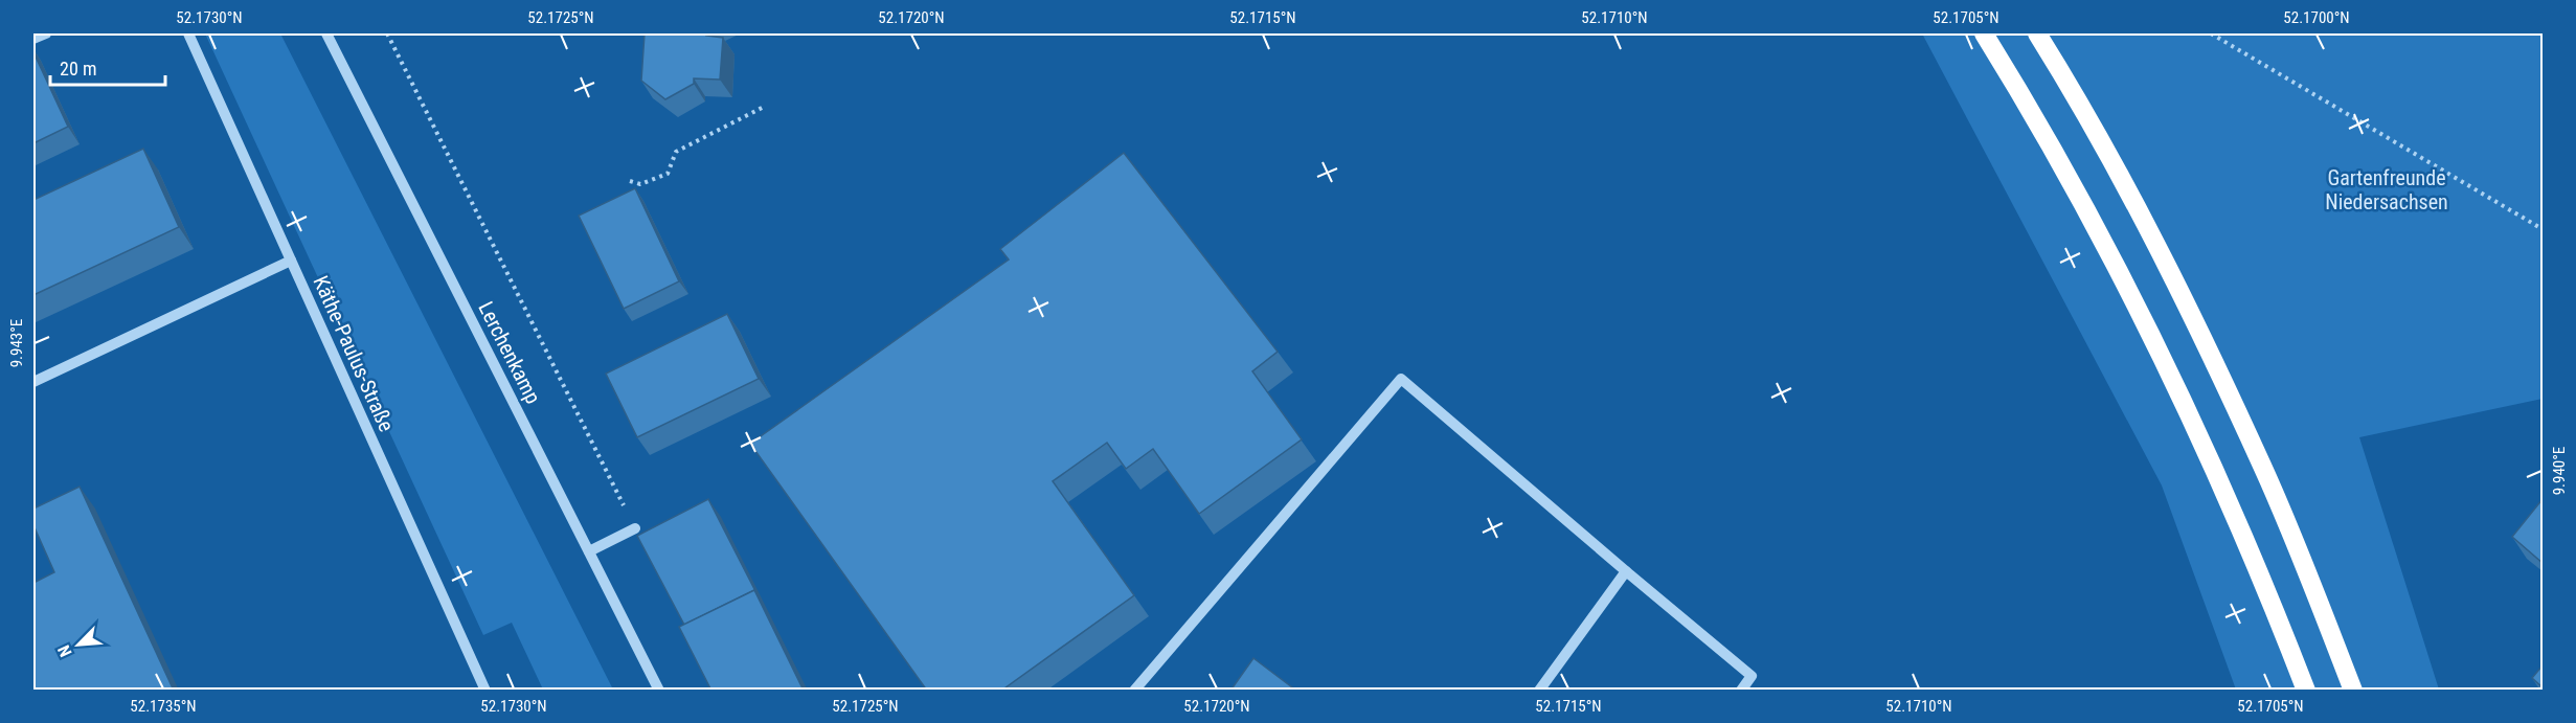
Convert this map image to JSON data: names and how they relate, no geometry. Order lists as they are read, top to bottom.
{
  "streets": {
    "street": ["Lerchenkamp", "Käthe-Paulus-Straße"]
  },
  "parks": ["Gartenfreunde Niedersachsen"],
  "scale_bar": "20 m",
  "north": "bottom left",
  "coordinates": [
    "52.1730°N",
    "52.1725°N",
    "52.1720°N",
    "52.1715°N",
    "52.1710°N",
    "52.1705°N",
    "52.1700°N",
    "9.943°E",
    "9.940°E",
    "52.1735°N"
  ]
}
